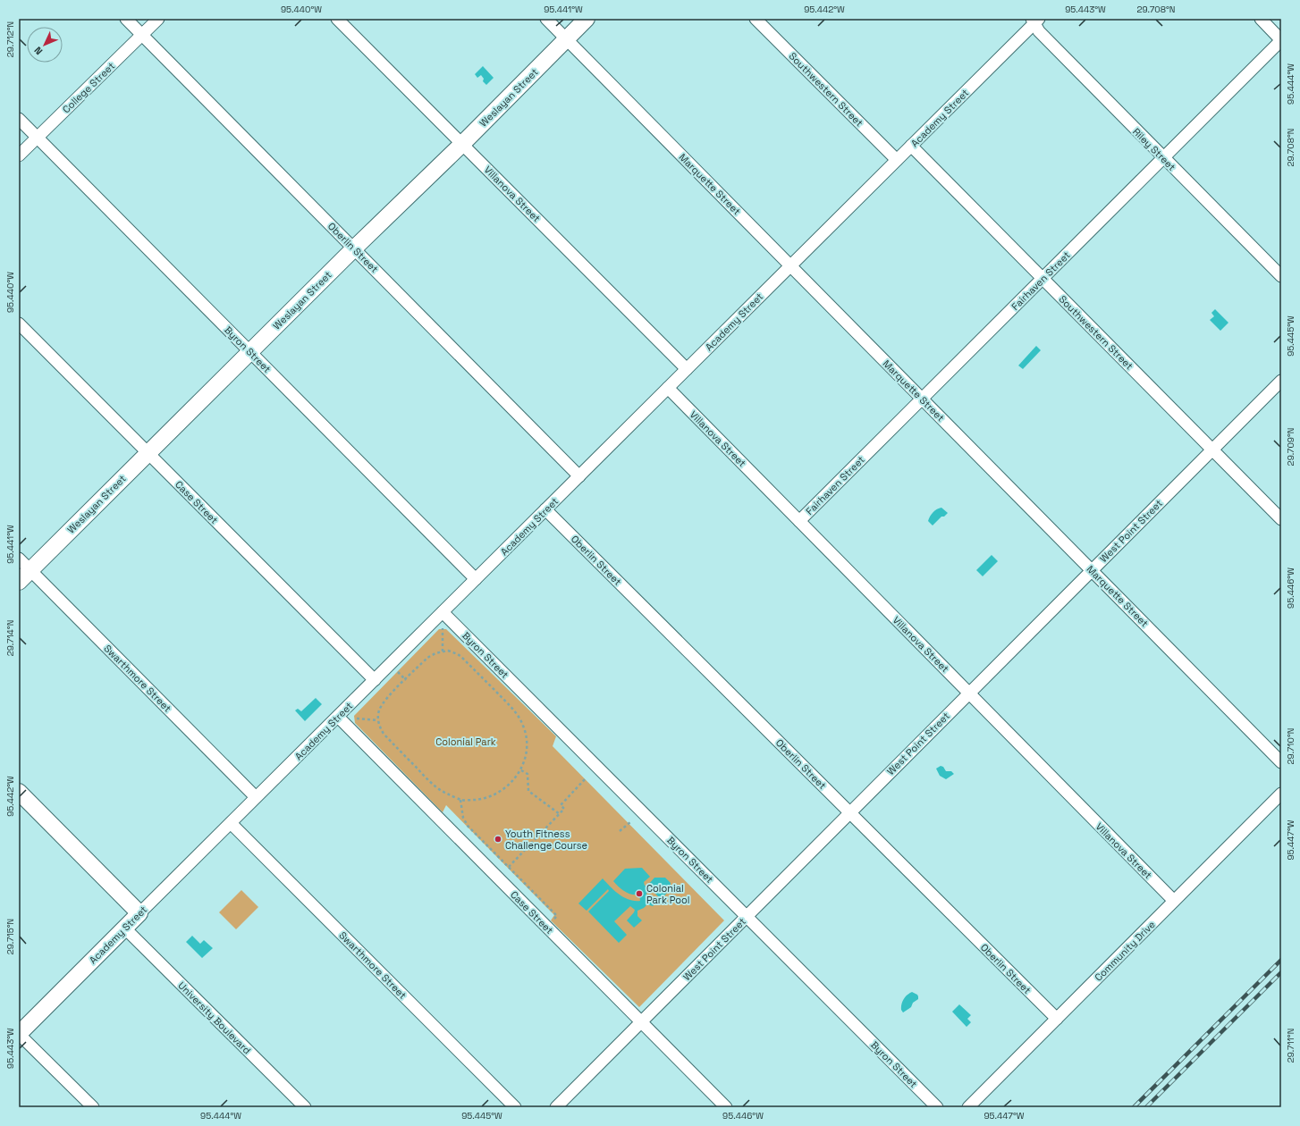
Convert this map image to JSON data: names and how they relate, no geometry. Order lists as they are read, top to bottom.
{
  "streets": {
    "main road": ["Weslayan Street", "Academy Street"],
    "street": [
      "College Street",
      "Southwestern Street",
      "Riley Street",
      "Marquette Street",
      "Villanova Street",
      "Oberlin Street",
      "Fairhaven Street",
      "Byron Street",
      "Case Street",
      "West Point Street",
      "Swarthmore Street",
      "Community Drive",
      "University Boulevard"
    ]
  },
  "crossings": [
    ["College Street", "Oberlin Street"],
    ["College Street", "Byron Street"],
    ["Southwestern Street", "Academy Street"],
    ["Southwestern Street", "Fairhaven Street"],
    ["Southwestern Street", "West Point Street"],
    ["Weslayan Street", "Marquette Street"],
    ["Weslayan Street", "Villanova Street"],
    ["Weslayan Street", "Oberlin Street"],
    ["Weslayan Street", "Byron Street"],
    ["Weslayan Street", "Case Street"],
    ["Weslayan Street", "Swarthmore Street"],
    ["Academy Street", "Riley Street"],
    ["Academy Street", "Marquette Street"],
    ["Academy Street", "Villanova Street"],
    ["Academy Street", "Oberlin Street"],
    ["Academy Street", "Byron Street"],
    ["Academy Street", "Case Street"],
    ["Academy Street", "Swarthmore Street"],
    ["Academy Street", "University Boulevard"],
    ["Riley Street", "Fairhaven Street"],
    ["Marquette Street", "Fairhaven Street"],
    ["Marquette Street", "West Point Street"],
    ["Villanova Street", "Fairhaven Street"],
    ["Villanova Street", "West Point Street"],
    ["Villanova Street", "Community Drive"],
    ["Oberlin Street", "West Point Street"],
    ["Oberlin Street", "Community Drive"],
    ["Byron Street", "West Point Street"],
    ["Case Street", "West Point Street"]
  ],
  "parks": ["Colonial Park"],
  "places": ["Youth Fitness Challenge Course", "Colonial Park Pool"],
  "north": "bottom left",
  "coordinates": [
    "95.440°W",
    "95.441°W",
    "95.442°W",
    "95.443°W",
    "29.708°N",
    "29.712°N",
    "95.444°W",
    "95.445°W",
    "29.709°N",
    "95.446°W",
    "29.714°N",
    "29.710°N",
    "95.447°W",
    "29.715°N",
    "29.711°N"
  ]
}
